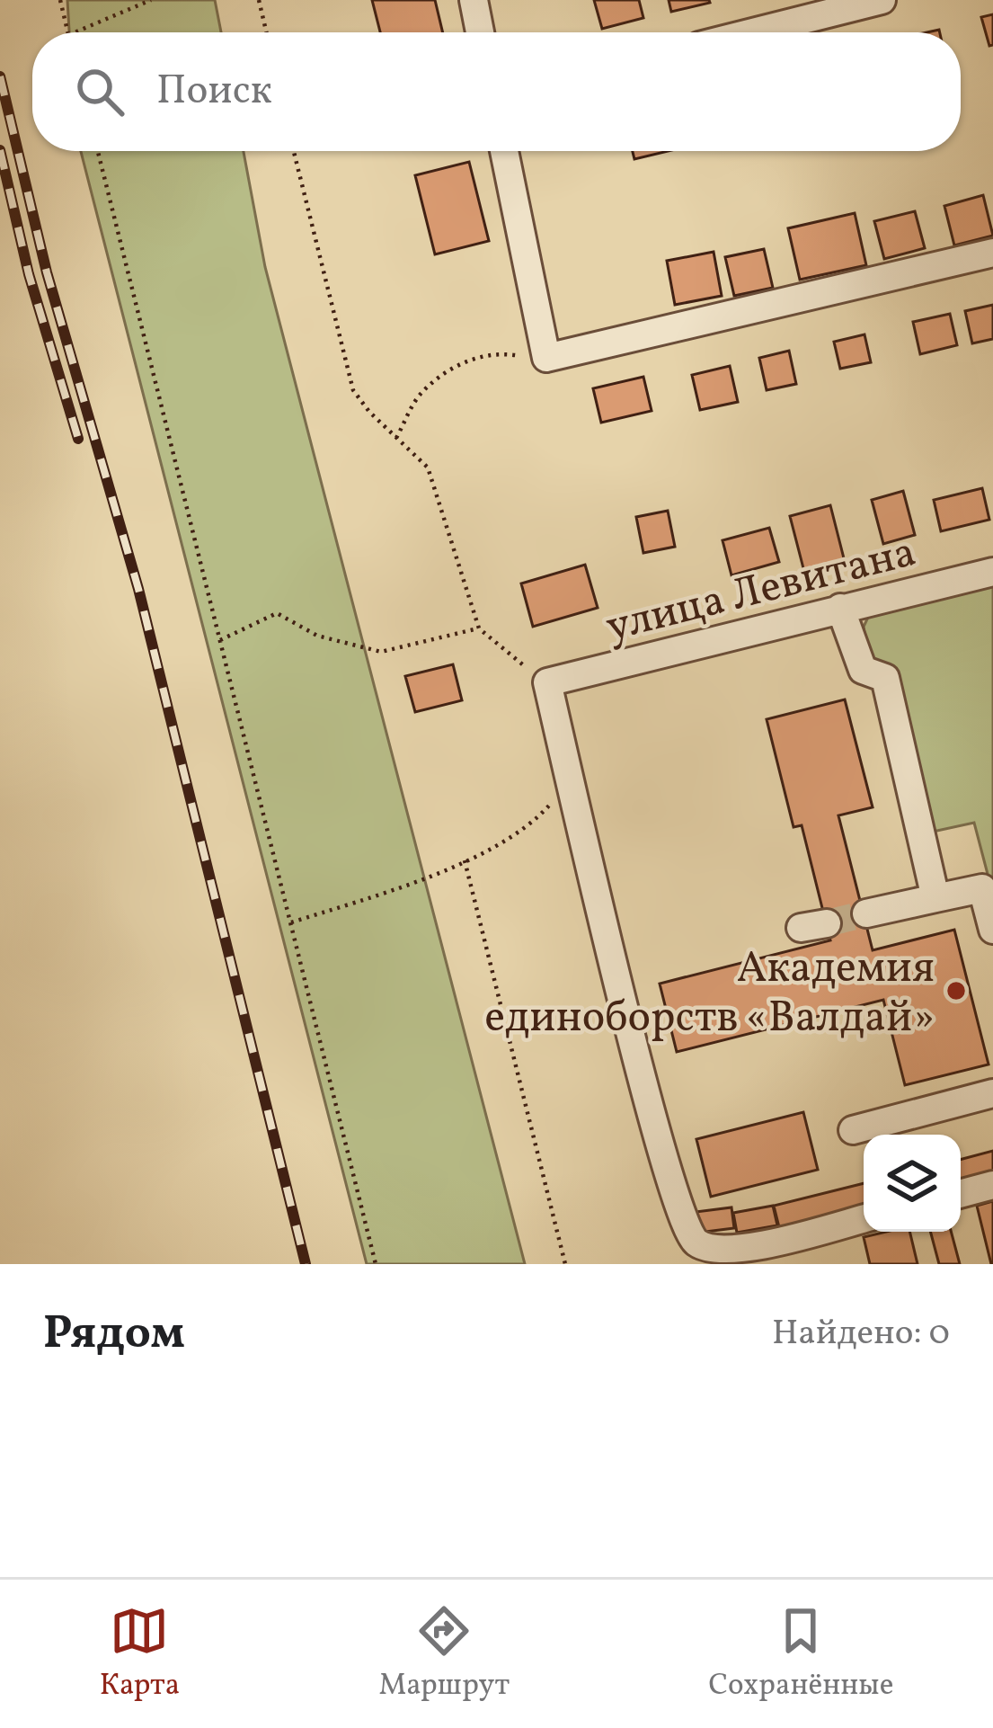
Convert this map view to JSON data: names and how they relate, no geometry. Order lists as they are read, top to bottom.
{
  "streets": {
    "street": ["улица Левитана"]
  },
  "places": ["Академия единоборств «Валдай»"],
  "page": {
    "search": "Поиск",
    "heading": ["Рядом", "Найдено: 0"],
    "nav": ["Карта", "Маршрут", "Сохранённые"]
  }
}
